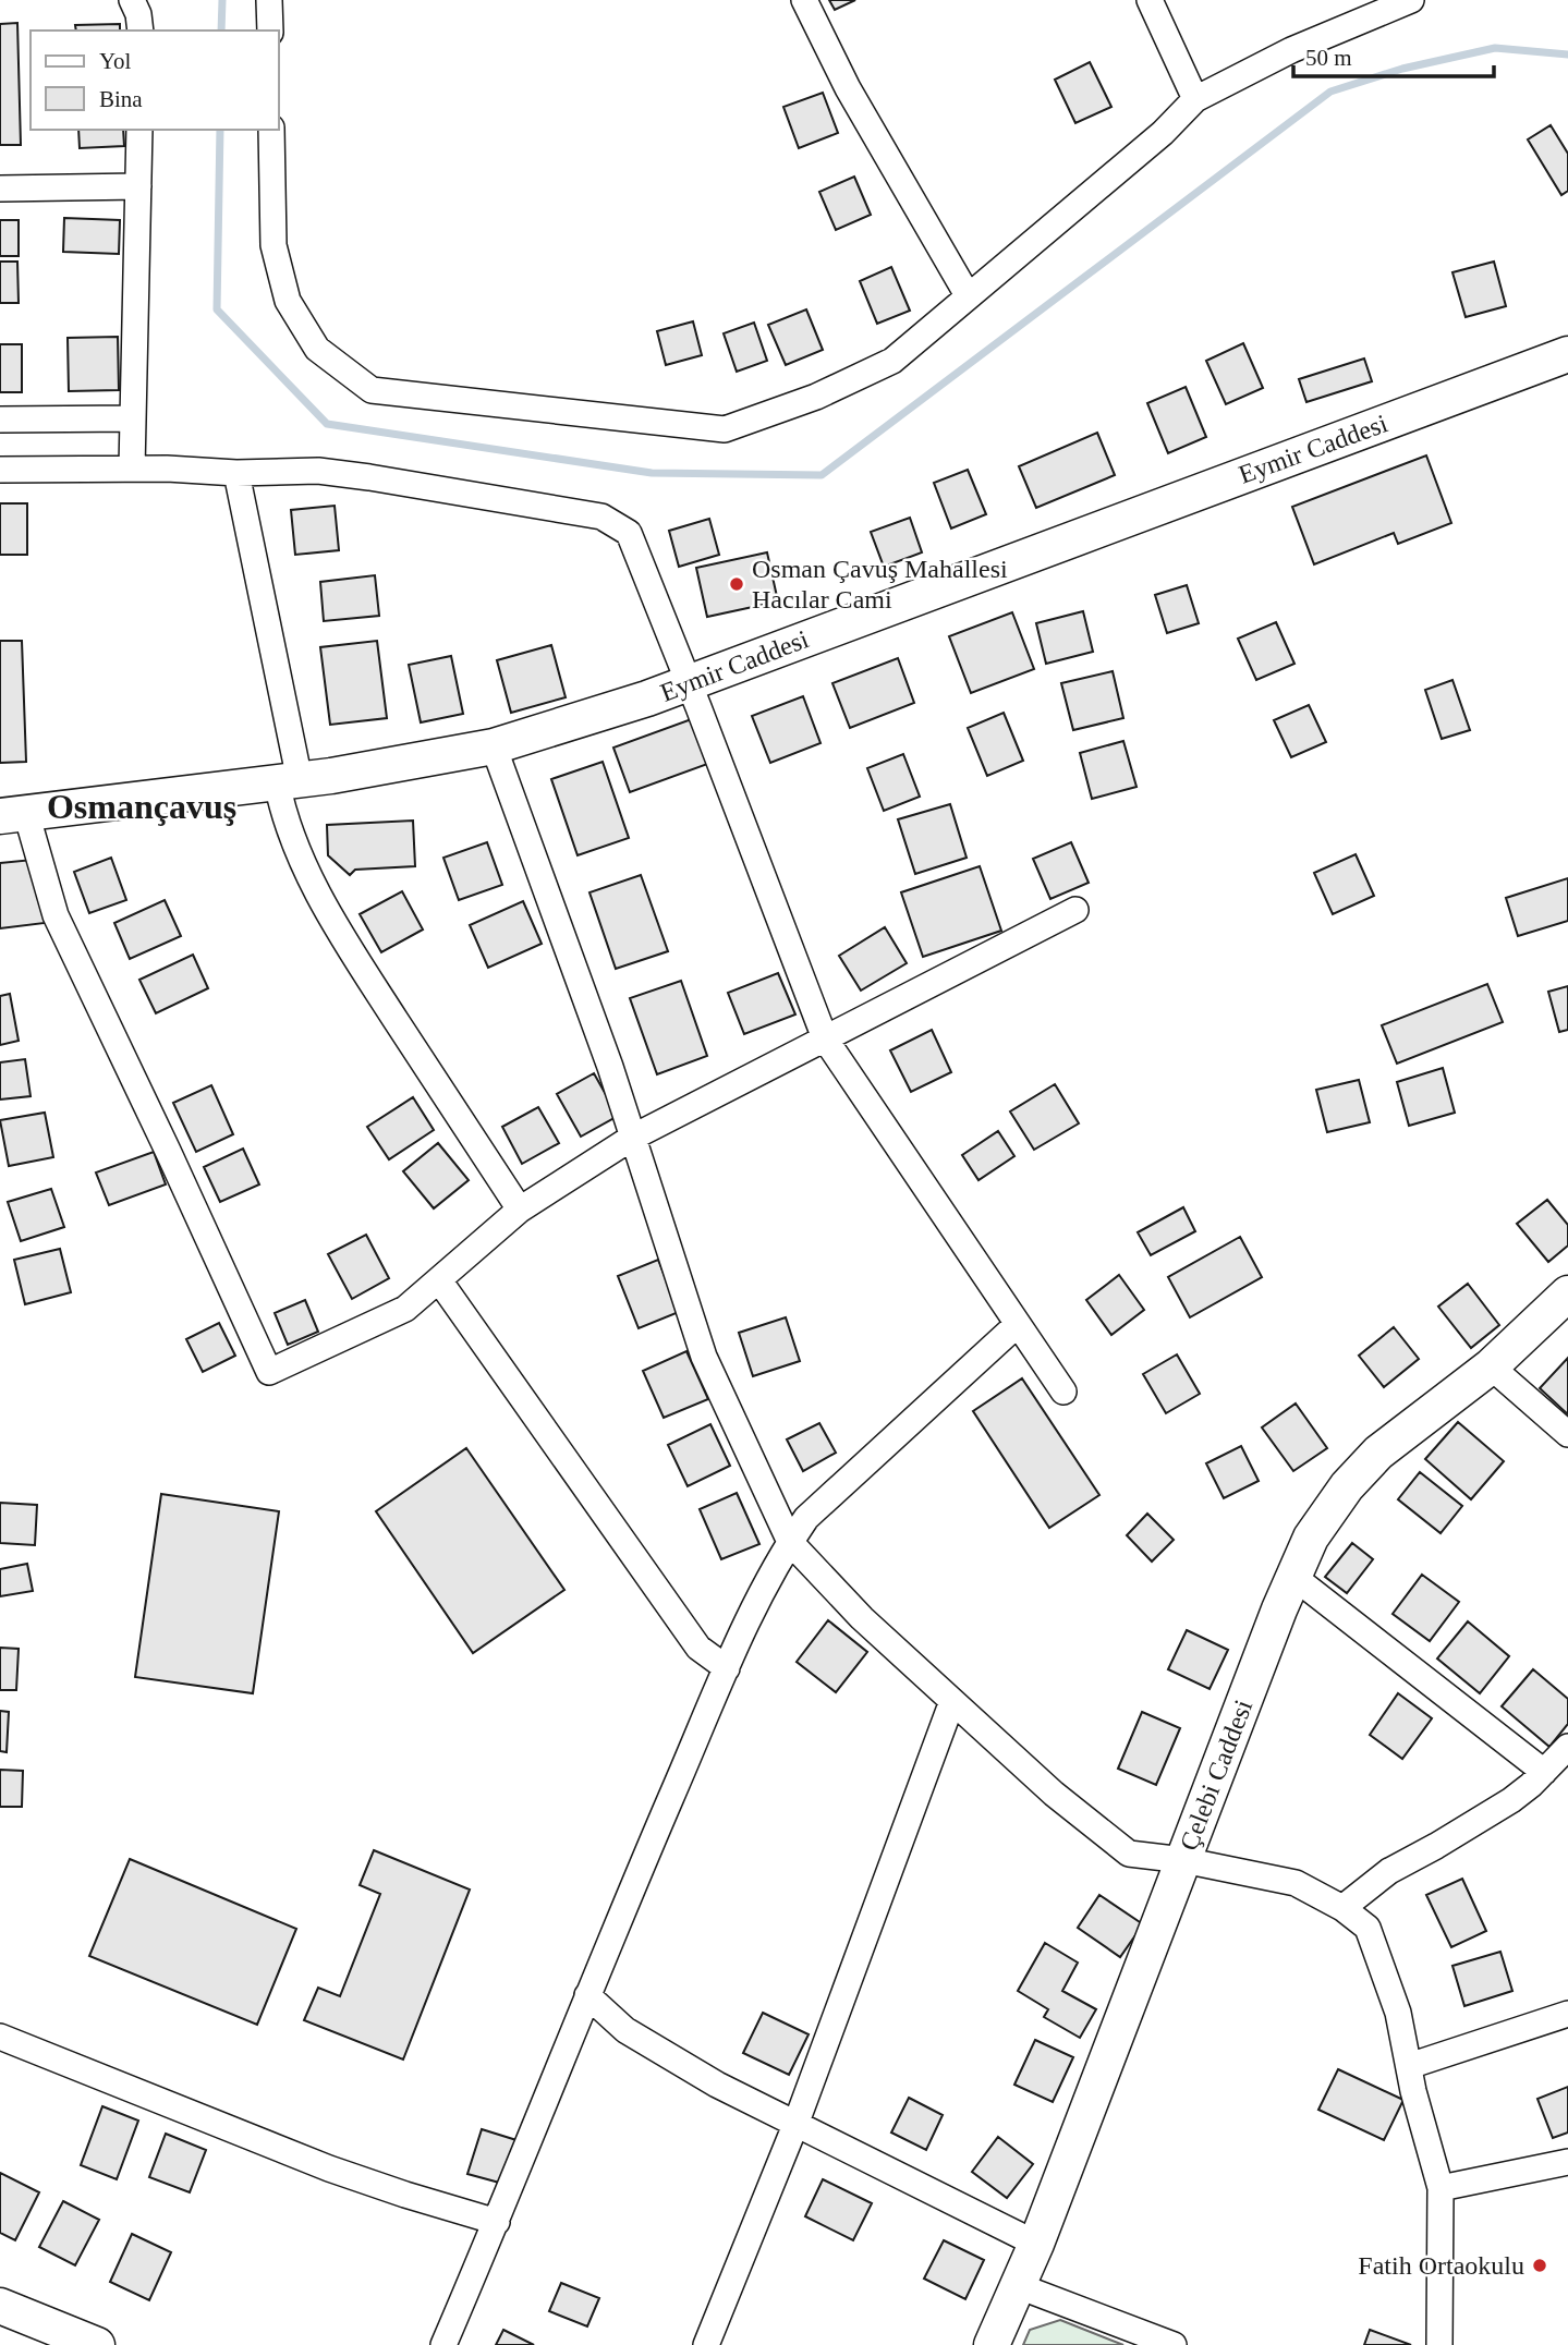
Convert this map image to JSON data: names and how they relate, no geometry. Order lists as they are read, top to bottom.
{
  "streets": {
    "main road": ["Eymir Caddesi", "Çelebi Caddesi"]
  },
  "districts": ["Osmançavuş"],
  "places": ["Osman Çavuş Mahallesi Hacılar Cami", "Fatih Ortaokulu"],
  "legend": ["Yol", "Bina"],
  "scale_bar": "50 m"
}
